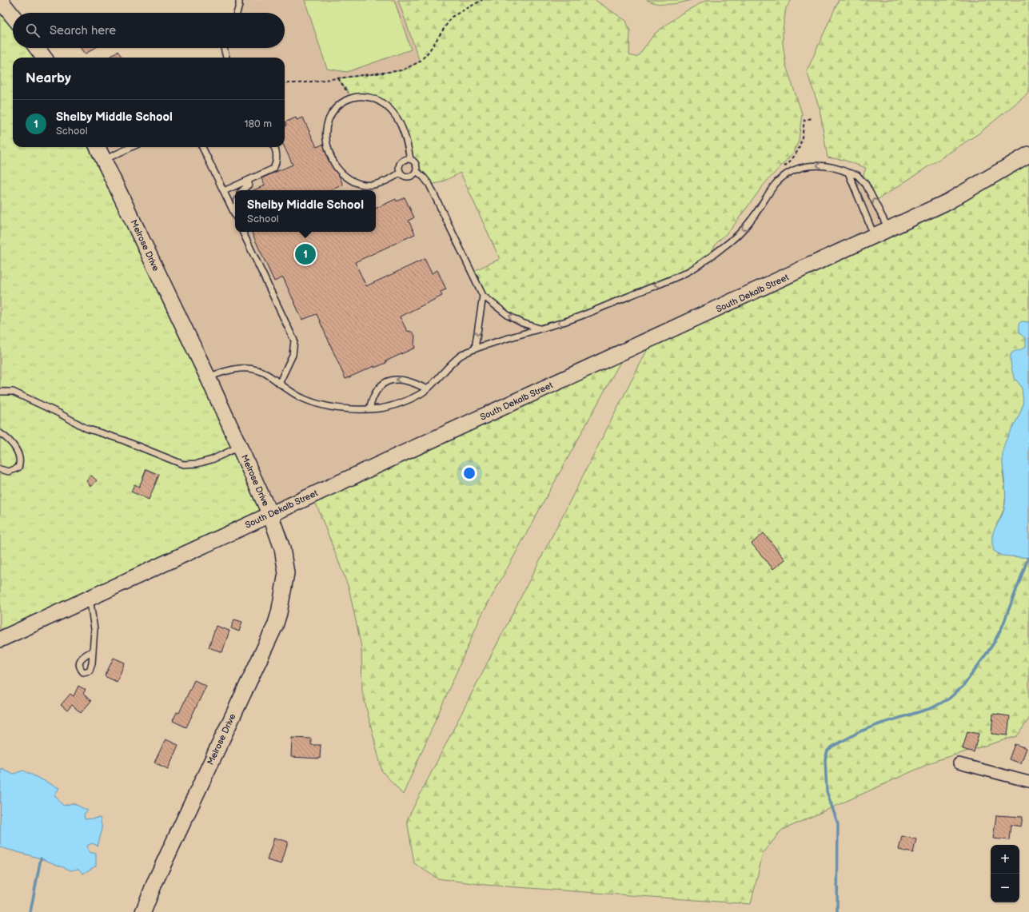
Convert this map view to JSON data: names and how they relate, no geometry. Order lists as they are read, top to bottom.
{
  "streets": {
    "main road": ["Melrose Drive", "South Dekalb Street"]
  },
  "crossings": [
    ["Melrose Drive", "South Dekalb Street"]
  ],
  "page": {
    "search": "Search here",
    "heading": "Nearby",
    "list": [
      {
        "mark": "1",
        "name": "Shelby Middle School",
        "note": "School",
        "value": "180 m"
      }
    ],
    "popup": ["Shelby Middle School", "School"],
    "pins": "1",
    "map_buttons": ["+", "−"]
  }
}
